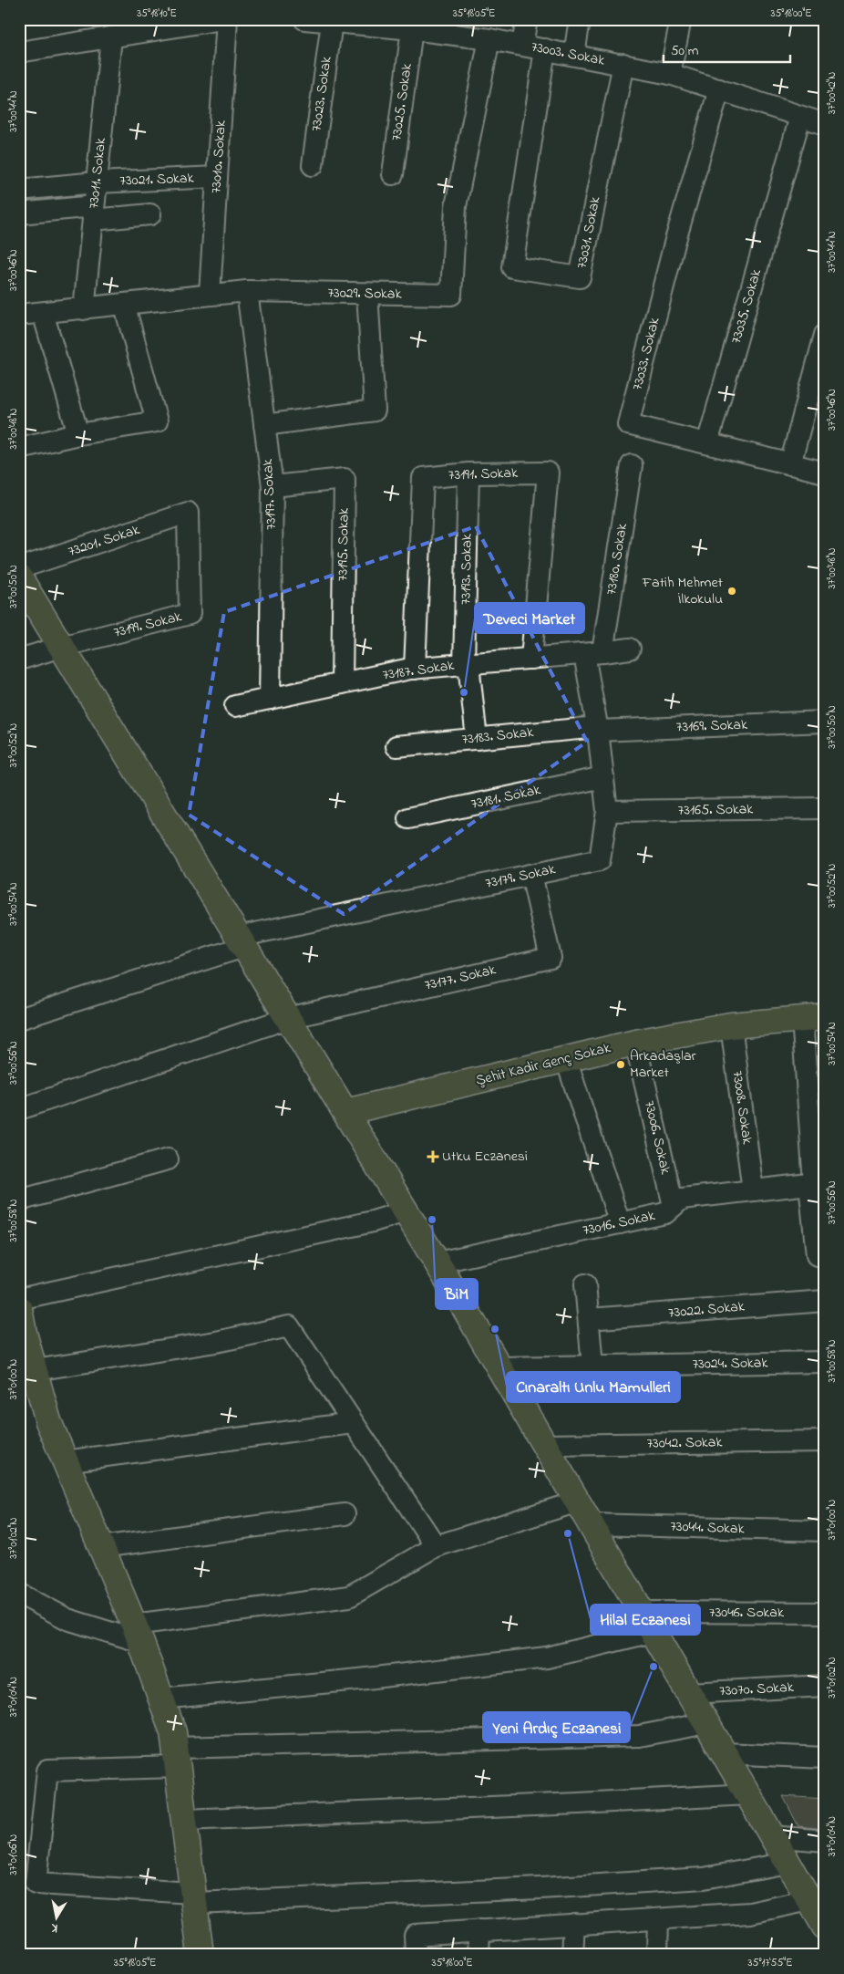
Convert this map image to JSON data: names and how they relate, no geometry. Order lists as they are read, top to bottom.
{
  "streets": {
    "main road": ["Şehit Kadir Genç Sokak"],
    "street": [
      "73003. Sokak",
      "73023. Sokak",
      "73025. Sokak",
      "73010. Sokak",
      "73011. Sokak",
      "73021. Sokak",
      "73031. Sokak",
      "73029. Sokak",
      "73035. Sokak",
      "73033. Sokak",
      "73191. Sokak",
      "73197. Sokak",
      "73201. Sokak",
      "73195. Sokak",
      "73180. Sokak",
      "73193. Sokak",
      "73199. Sokak",
      "73187. Sokak",
      "73169. Sokak",
      "73183. Sokak",
      "73181. Sokak",
      "73165. Sokak",
      "73179. Sokak",
      "73177. Sokak",
      "73008. Sokak",
      "73006. Sokak",
      "73016. Sokak",
      "73022. Sokak",
      "73024. Sokak",
      "73042. Sokak",
      "73044. Sokak",
      "73046. Sokak",
      "73070. Sokak"
    ]
  },
  "crossings": [
    ["73003. Sokak", "73023. Sokak"],
    ["73003. Sokak", "73025. Sokak"],
    ["73003. Sokak", "73031. Sokak"],
    ["73003. Sokak", "73029. Sokak"],
    ["73003. Sokak", "73035. Sokak"],
    ["73003. Sokak", "73033. Sokak"],
    ["73010. Sokak", "73021. Sokak"],
    ["73010. Sokak", "73029. Sokak"],
    ["73011. Sokak", "73021. Sokak"],
    ["73011. Sokak", "73029. Sokak"],
    ["73029. Sokak", "73197. Sokak"],
    ["73035. Sokak", "73033. Sokak"],
    ["73191. Sokak", "73193. Sokak"],
    ["73191. Sokak", "73187. Sokak"],
    ["73197. Sokak", "73195. Sokak"],
    ["73197. Sokak", "73187. Sokak"],
    ["73201. Sokak", "73199. Sokak"],
    ["73195. Sokak", "73187. Sokak"],
    ["73180. Sokak", "73187. Sokak"],
    ["73180. Sokak", "73179. Sokak"],
    ["73193. Sokak", "73187. Sokak"],
    ["73193. Sokak", "73183. Sokak"],
    ["73187. Sokak", "73179. Sokak"],
    ["73169. Sokak", "73183. Sokak"],
    ["73169. Sokak", "73179. Sokak"],
    ["73183. Sokak", "73179. Sokak"],
    ["73181. Sokak", "73179. Sokak"],
    ["73165. Sokak", "73179. Sokak"],
    ["73179. Sokak", "73177. Sokak"],
    ["Şehit Kadir Genç Sokak", "73008. Sokak"],
    ["Şehit Kadir Genç Sokak", "73006. Sokak"],
    ["73008. Sokak", "73016. Sokak"],
    ["73006. Sokak", "73016. Sokak"]
  ],
  "places": {
    "other": [
      "Fatih Mehmet İlkokulu",
      "Deveci Market",
      "Arkadaşlar Market",
      "BiM",
      "Cınaraltı Unlu Mamulleri",
      "Hilal Eczanesi",
      "Yeni Ardıç Eczanesi"
    ],
    "health": ["Utku Eczanesi"]
  },
  "scale_bar": "50 m",
  "north": "bottom",
  "coordinates": [
    "35°18'10\"E",
    "35°18'05\"E",
    "35°18'00\"E",
    "37°00'42\"N",
    "37°00'44\"N",
    "37°00'46\"N",
    "37°00'48\"N",
    "37°00'50\"N",
    "37°00'52\"N",
    "37°00'54\"N",
    "37°00'56\"N",
    "37°00'58\"N",
    "37°01'00\"N",
    "37°01'02\"N",
    "37°01'04\"N",
    "37°01'06\"N",
    "35°17'55\"E"
  ]
}
